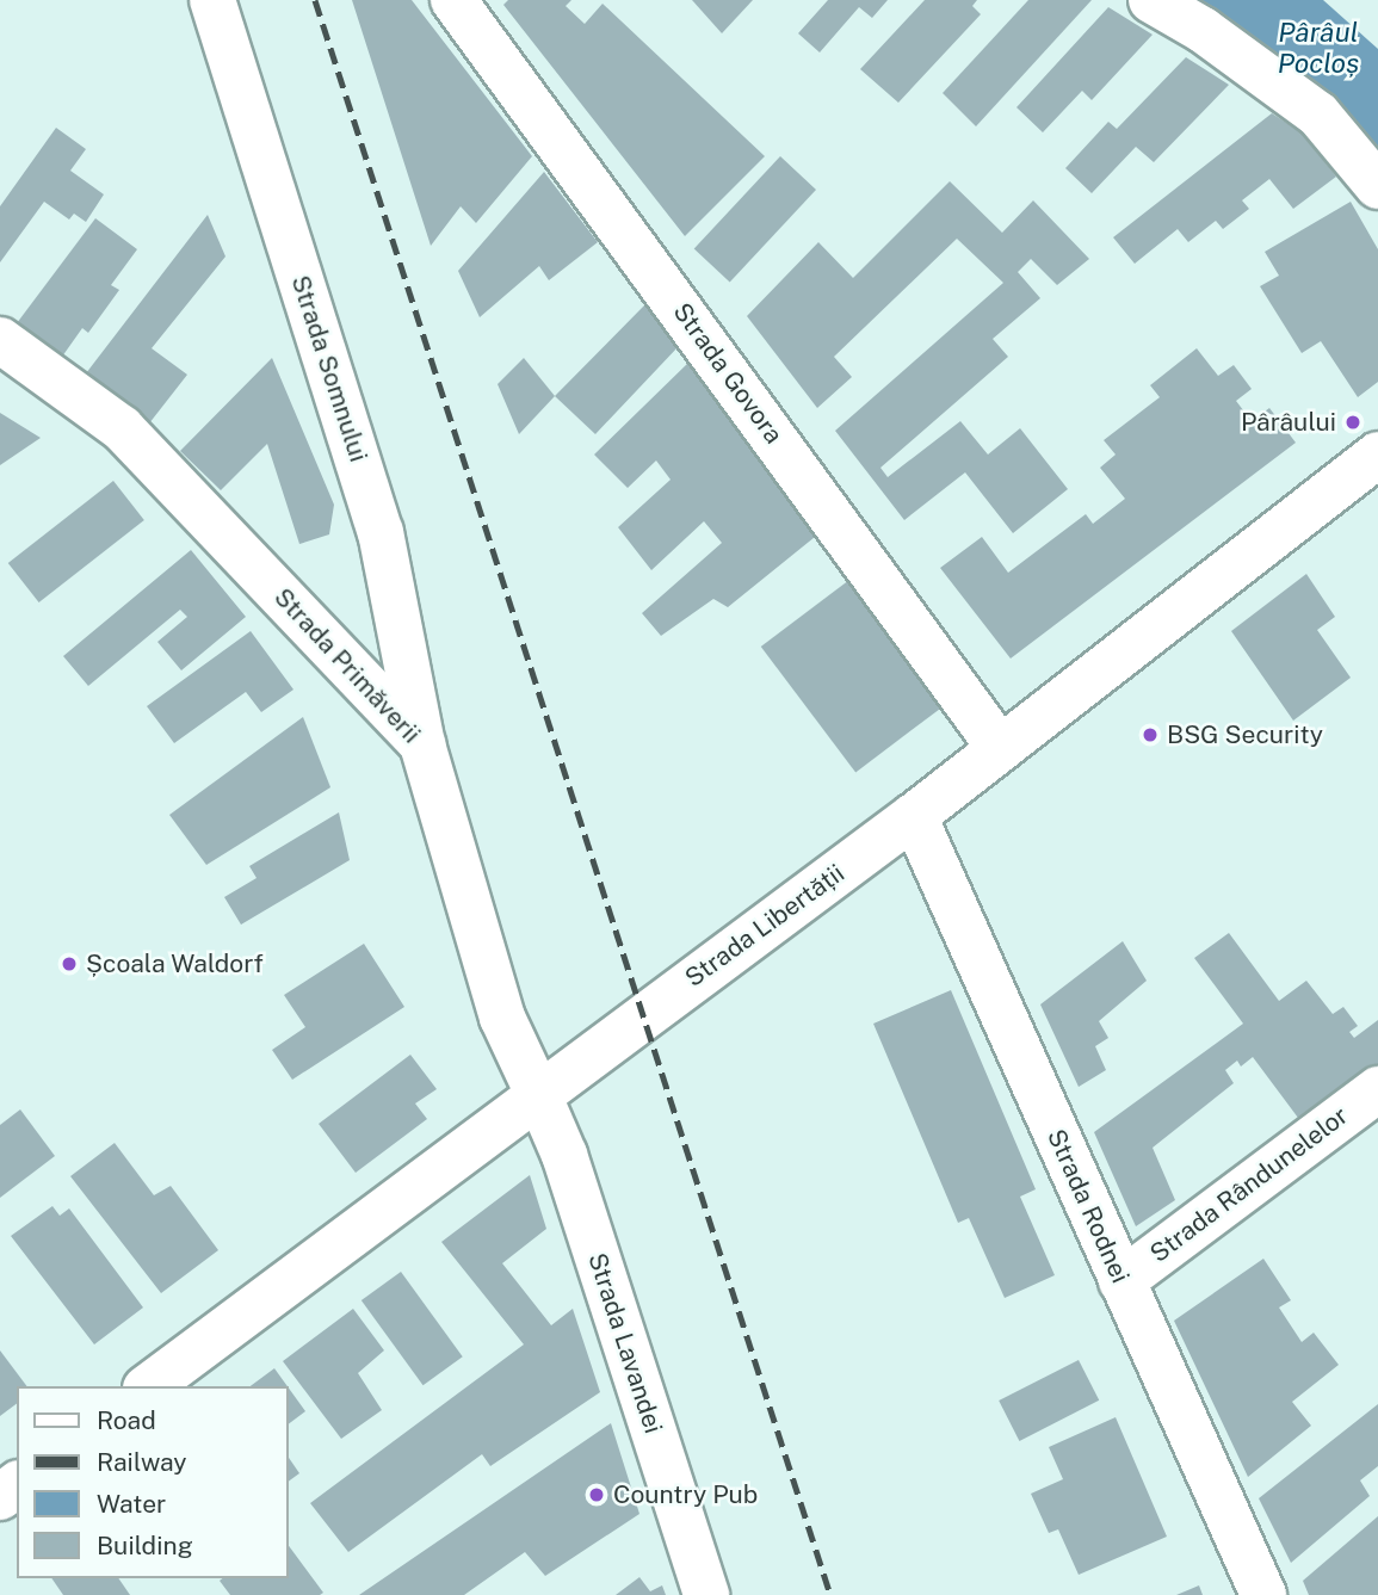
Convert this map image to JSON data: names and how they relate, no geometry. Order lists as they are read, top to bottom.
{
  "streets": {
    "street": [
      "Strada Somnului",
      "Strada Govora",
      "Strada Primăverii",
      "Strada Libertății",
      "Strada Rândunelelor",
      "Strada Rodnei",
      "Strada Lavandei"
    ]
  },
  "crossings": [
    ["Strada Somnului", "Strada Primăverii"],
    ["Strada Govora", "Strada Libertății"],
    ["Strada Primăverii", "Strada Libertății"],
    ["Strada Primăverii", "Strada Lavandei"],
    ["Strada Libertății", "Strada Rodnei"],
    ["Strada Libertății", "Strada Lavandei"],
    ["Strada Rândunelelor", "Strada Rodnei"]
  ],
  "water": ["Pârâul Pocloș"],
  "places": [
    "Pârâului",
    "BSG Security",
    "Școala Waldorf",
    "Country Pub"
  ],
  "legend": [
    "Road",
    "Railway",
    "Water",
    "Building"
  ]
}
